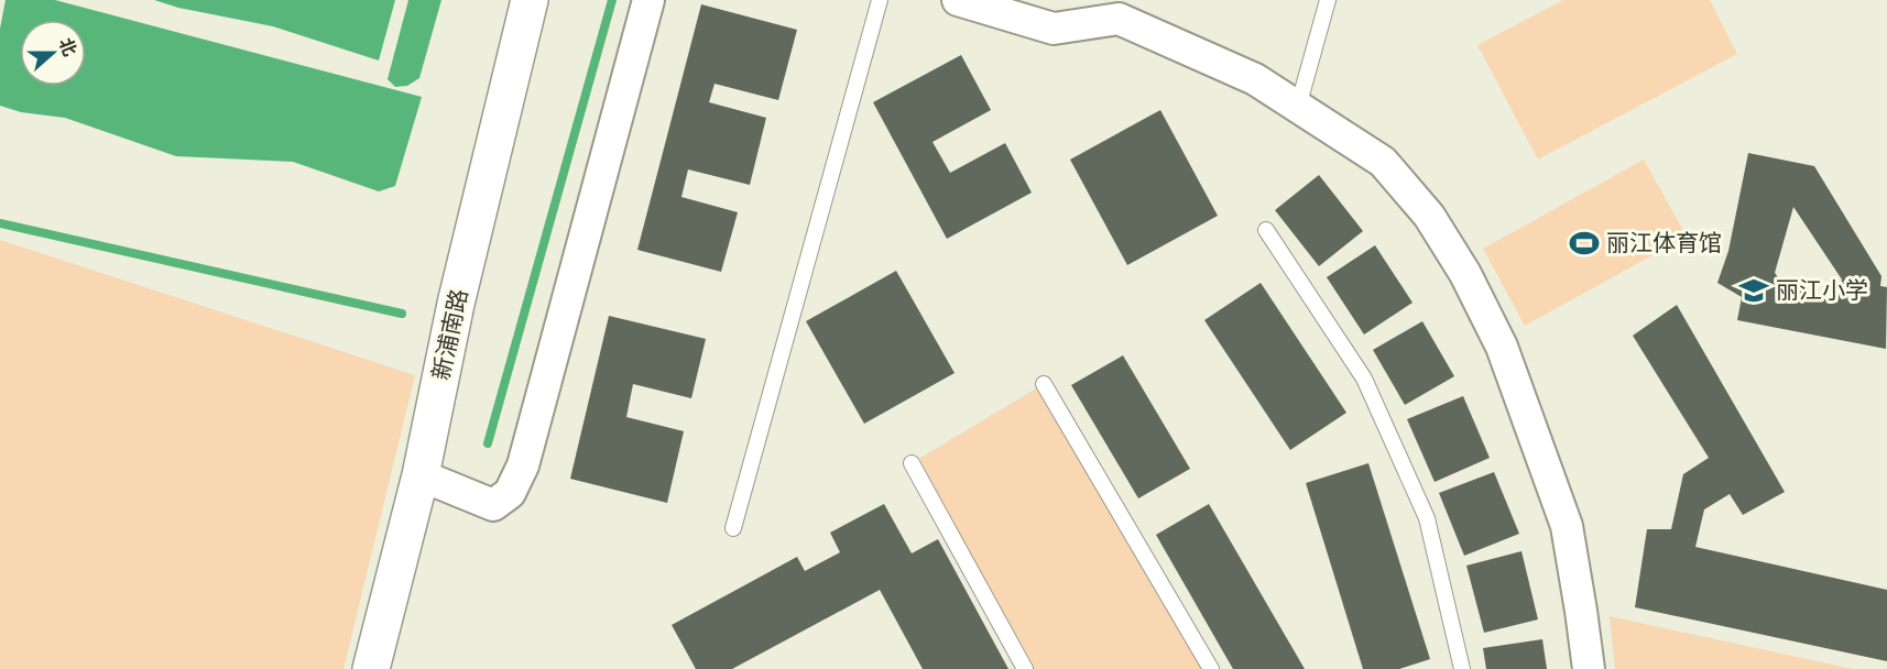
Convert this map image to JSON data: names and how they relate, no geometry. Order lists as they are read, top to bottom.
{
  "streets": {
    "street": ["新浦南路"]
  },
  "places": {
    "sports": ["丽江体育馆"],
    "school or university": ["丽江小学"]
  },
  "north": "right"
}
